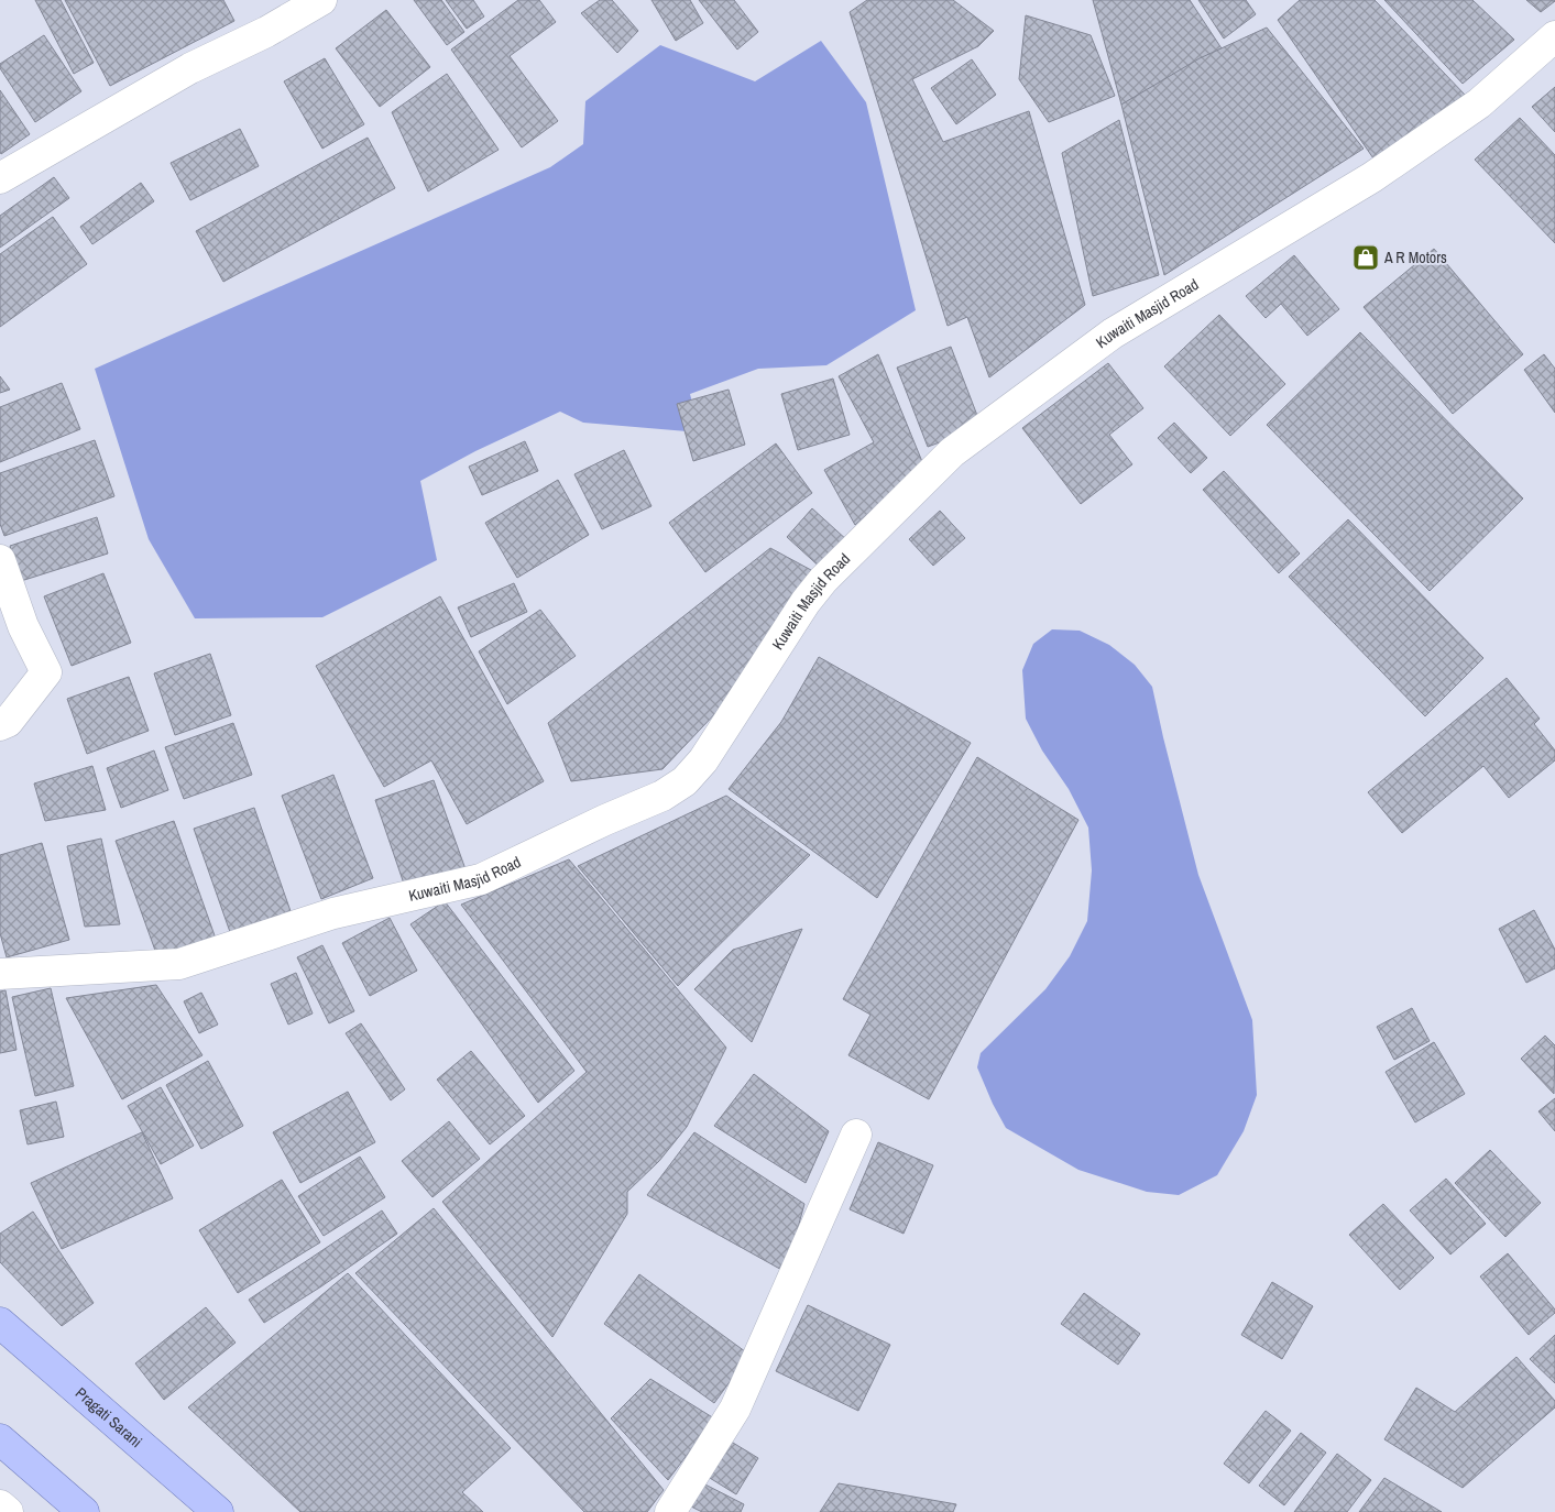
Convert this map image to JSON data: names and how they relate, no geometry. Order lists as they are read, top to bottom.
{
  "streets": {
    "main road": ["Pragati Sarani"],
    "street": ["Kuwaiti Masjid Road"]
  },
  "places": {
    "shop": ["A R Motors"]
  }
}
